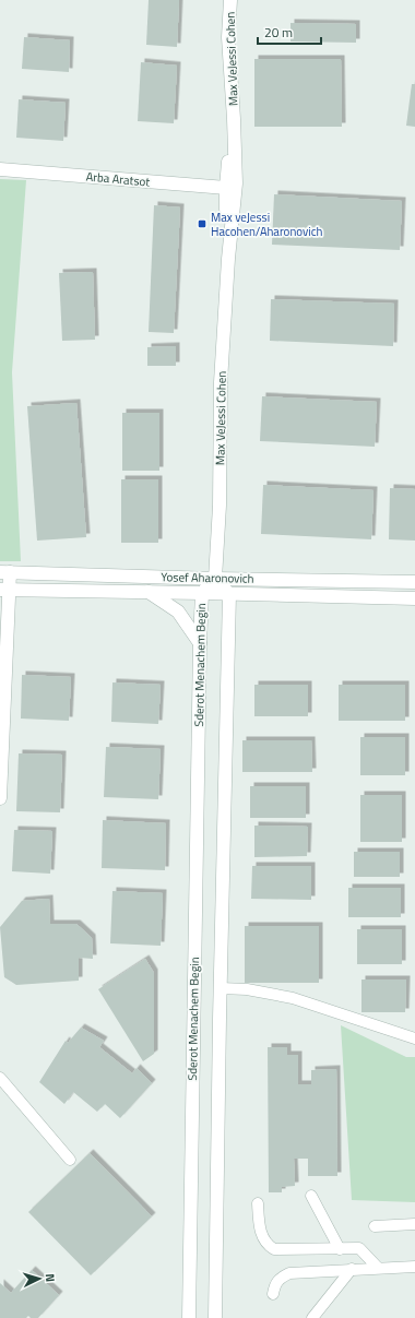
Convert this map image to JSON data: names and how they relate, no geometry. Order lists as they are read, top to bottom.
{
  "streets": {
    "street": [
      "Max VeJessi Cohen",
      "Arba Aratsot",
      "Yosef Aharonovich",
      "Sderot Menachem Begin"
    ]
  },
  "crossings": [
    ["Max VeJessi Cohen", "Arba Aratsot"],
    ["Max VeJessi Cohen", "Yosef Aharonovich"],
    ["Max VeJessi Cohen", "Sderot Menachem Begin"],
    ["Yosef Aharonovich", "Sderot Menachem Begin"]
  ],
  "places": {
    "transit": ["Max veJessi Hacohen/Aharonovich"]
  },
  "scale_bar": "20 m",
  "north": "right"
}
